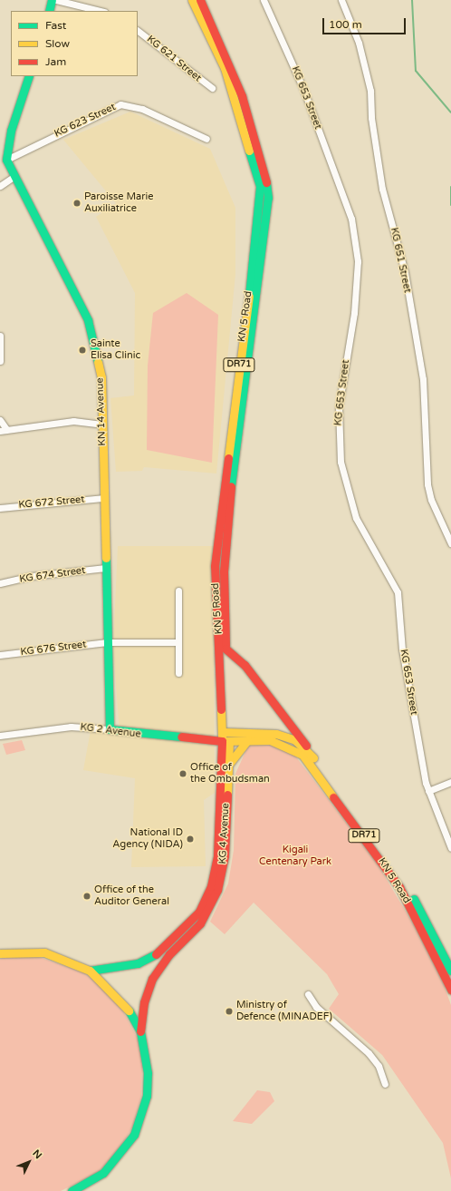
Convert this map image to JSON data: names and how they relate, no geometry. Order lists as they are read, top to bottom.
{
  "streets": {
    "main road": [
      "KN 5 Road",
      "DR71",
      "KN 14 Avenue",
      "KG 2 Avenue",
      "KG 4 Avenue"
    ],
    "street": [
      "KG 621 Street",
      "KG 653 Street",
      "KG 623 Street",
      "KG 651 Street",
      "KG 672 Street",
      "KG 674 Street",
      "KG 676 Street"
    ]
  },
  "crossings": [
    ["KG 623 Street", "KN 14 Avenue"],
    ["KN 5 Road", "KG 2 Avenue"],
    ["KN 5 Road", "KG 4 Avenue"],
    ["KN 14 Avenue", "KG 672 Street"],
    ["KN 14 Avenue", "KG 674 Street"],
    ["KN 14 Avenue", "KG 676 Street"],
    ["KN 14 Avenue", "KG 2 Avenue"],
    ["KG 2 Avenue", "KG 4 Avenue"]
  ],
  "parks": ["Kigali Centenary Park"],
  "places": [
    "Paroisse Marie Auxiliatrice",
    "Sainte Elisa Clinic",
    "Office of the Ombudsman",
    "National ID Agency (NIDA)",
    "Office of the Auditor General",
    "Ministry of Defence (MINADEF)"
  ],
  "legend": ["Fast", "Slow", "Jam"],
  "scale_bar": "100 m",
  "north": "top right"
}
